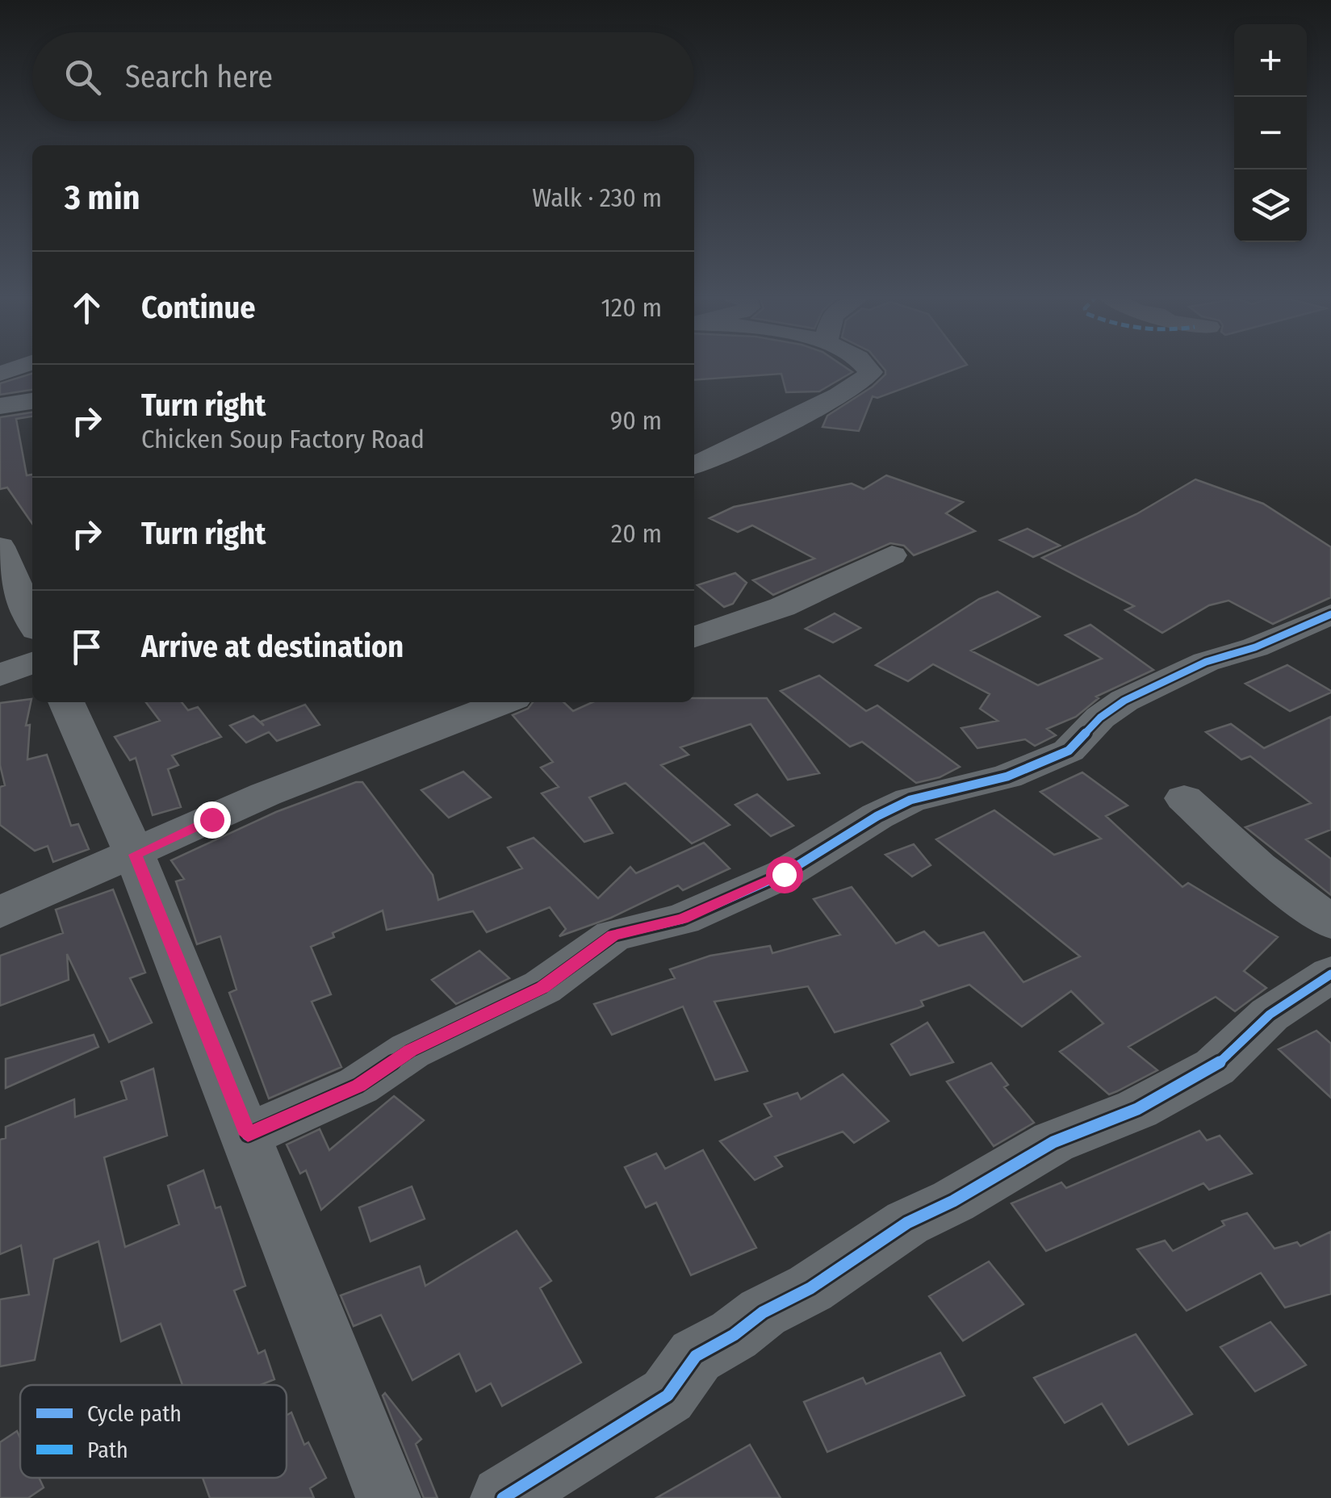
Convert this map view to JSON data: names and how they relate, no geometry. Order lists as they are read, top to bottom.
{
  "legend": ["Cycle path", "Path"],
  "page": {
    "map_buttons": ["+", "−"],
    "search": "Search here",
    "heading": ["3 min", "Walk · 230 m"],
    "list": [
      ["Continue", "120 m"],
      ["Turn right", "Chicken Soup Factory Road", "90 m"],
      ["Turn right", "20 m"],
      "Arrive at destination"
    ]
  }
}
